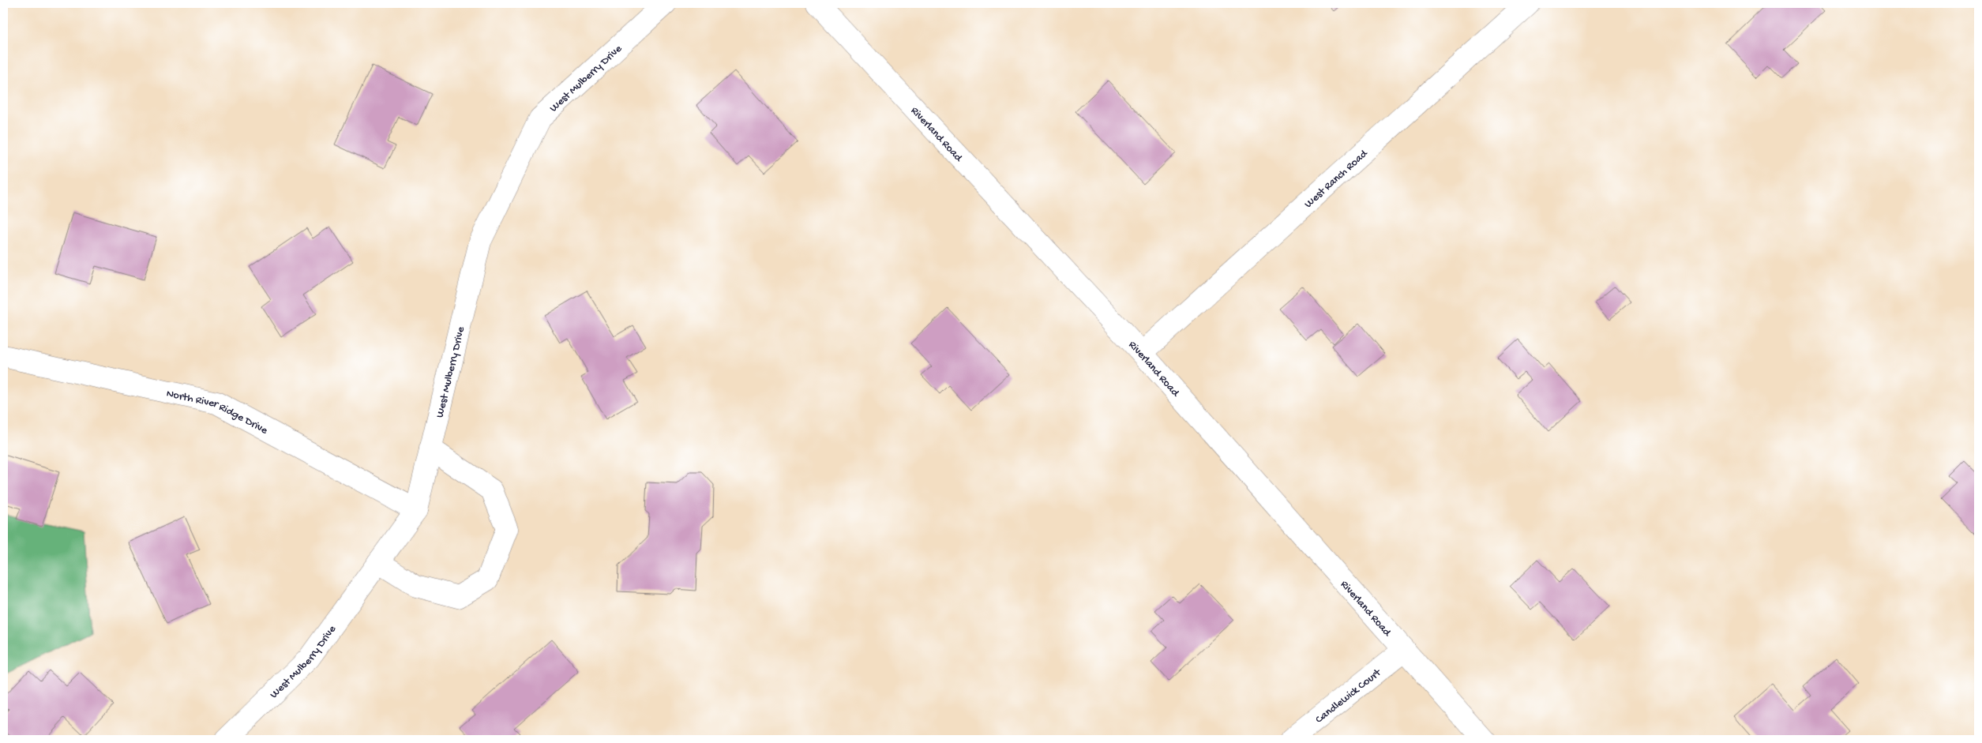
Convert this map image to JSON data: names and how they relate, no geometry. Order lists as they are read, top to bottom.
{
  "streets": {
    "street": [
      "West Mulberry Drive",
      "Riverland Road",
      "West Ranch Road",
      "North River Ridge Drive",
      "Candlewick Court"
    ]
  },
  "crossings": [
    ["West Mulberry Drive", "North River Ridge Drive"],
    ["Riverland Road", "West Ranch Road"],
    ["Riverland Road", "Candlewick Court"]
  ]
}
